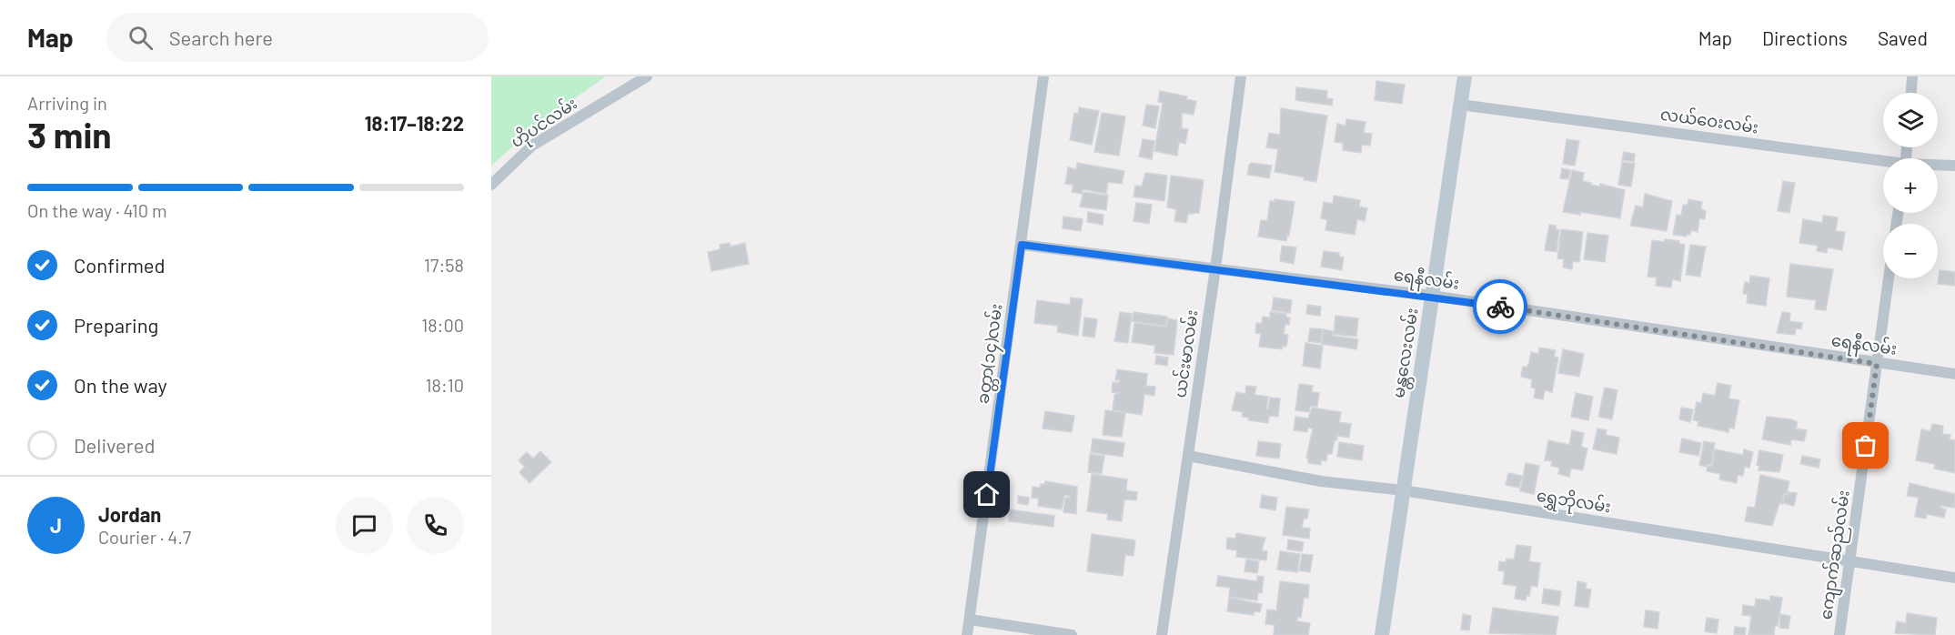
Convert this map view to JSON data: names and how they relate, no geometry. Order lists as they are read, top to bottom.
{
  "streets": {
    "main road": ["မန္တလေးလမ်း"],
    "street": [
      "လယ်ဝေးလမ်း",
      "ဟိုပင်လမ်း",
      "ရေနီလမ်း",
      "ခတ္တာ(၁၄)လမ်း",
      "ယင်းမာလမ်း",
      "ရွှေဘိုလမ်း",
      "ကျောက်ဆည်လမ်း"
    ]
  },
  "crossings": [
    ["လယ်ဝေးလမ်း", "မန္တလေးလမ်း"],
    ["ရေနီလမ်း", "မန္တလေးလမ်း"],
    ["ရေနီလမ်း", "ခတ္တာ(၁၄)လမ်း"],
    ["ရေနီလမ်း", "ယင်းမာလမ်း"],
    ["ရေနီလမ်း", "ကျောက်ဆည်လမ်း"],
    ["မန္တလေးလမ်း", "ရွှေဘိုလမ်း"],
    ["ယင်းမာလမ်း", "ရွှေဘိုလမ်း"],
    ["ရွှေဘိုလမ်း", "ကျောက်ဆည်လမ်း"]
  ],
  "page": {
    "header": "Map",
    "search": "Search here",
    "nav": ["Map", "Directions", "Saved"],
    "heading": ["3 min", "Arriving in", "18:17–18:22"],
    "panel": ["Jordan", "Courier · 4.7"],
    "map_buttons": ["+", "−"],
    "bar": "On the way · 410 m",
    "list": [
      ["Confirmed", "17:58"],
      ["Preparing", "18:00"],
      ["On the way", "18:10"],
      "Delivered"
    ],
    "round": "J"
  }
}
